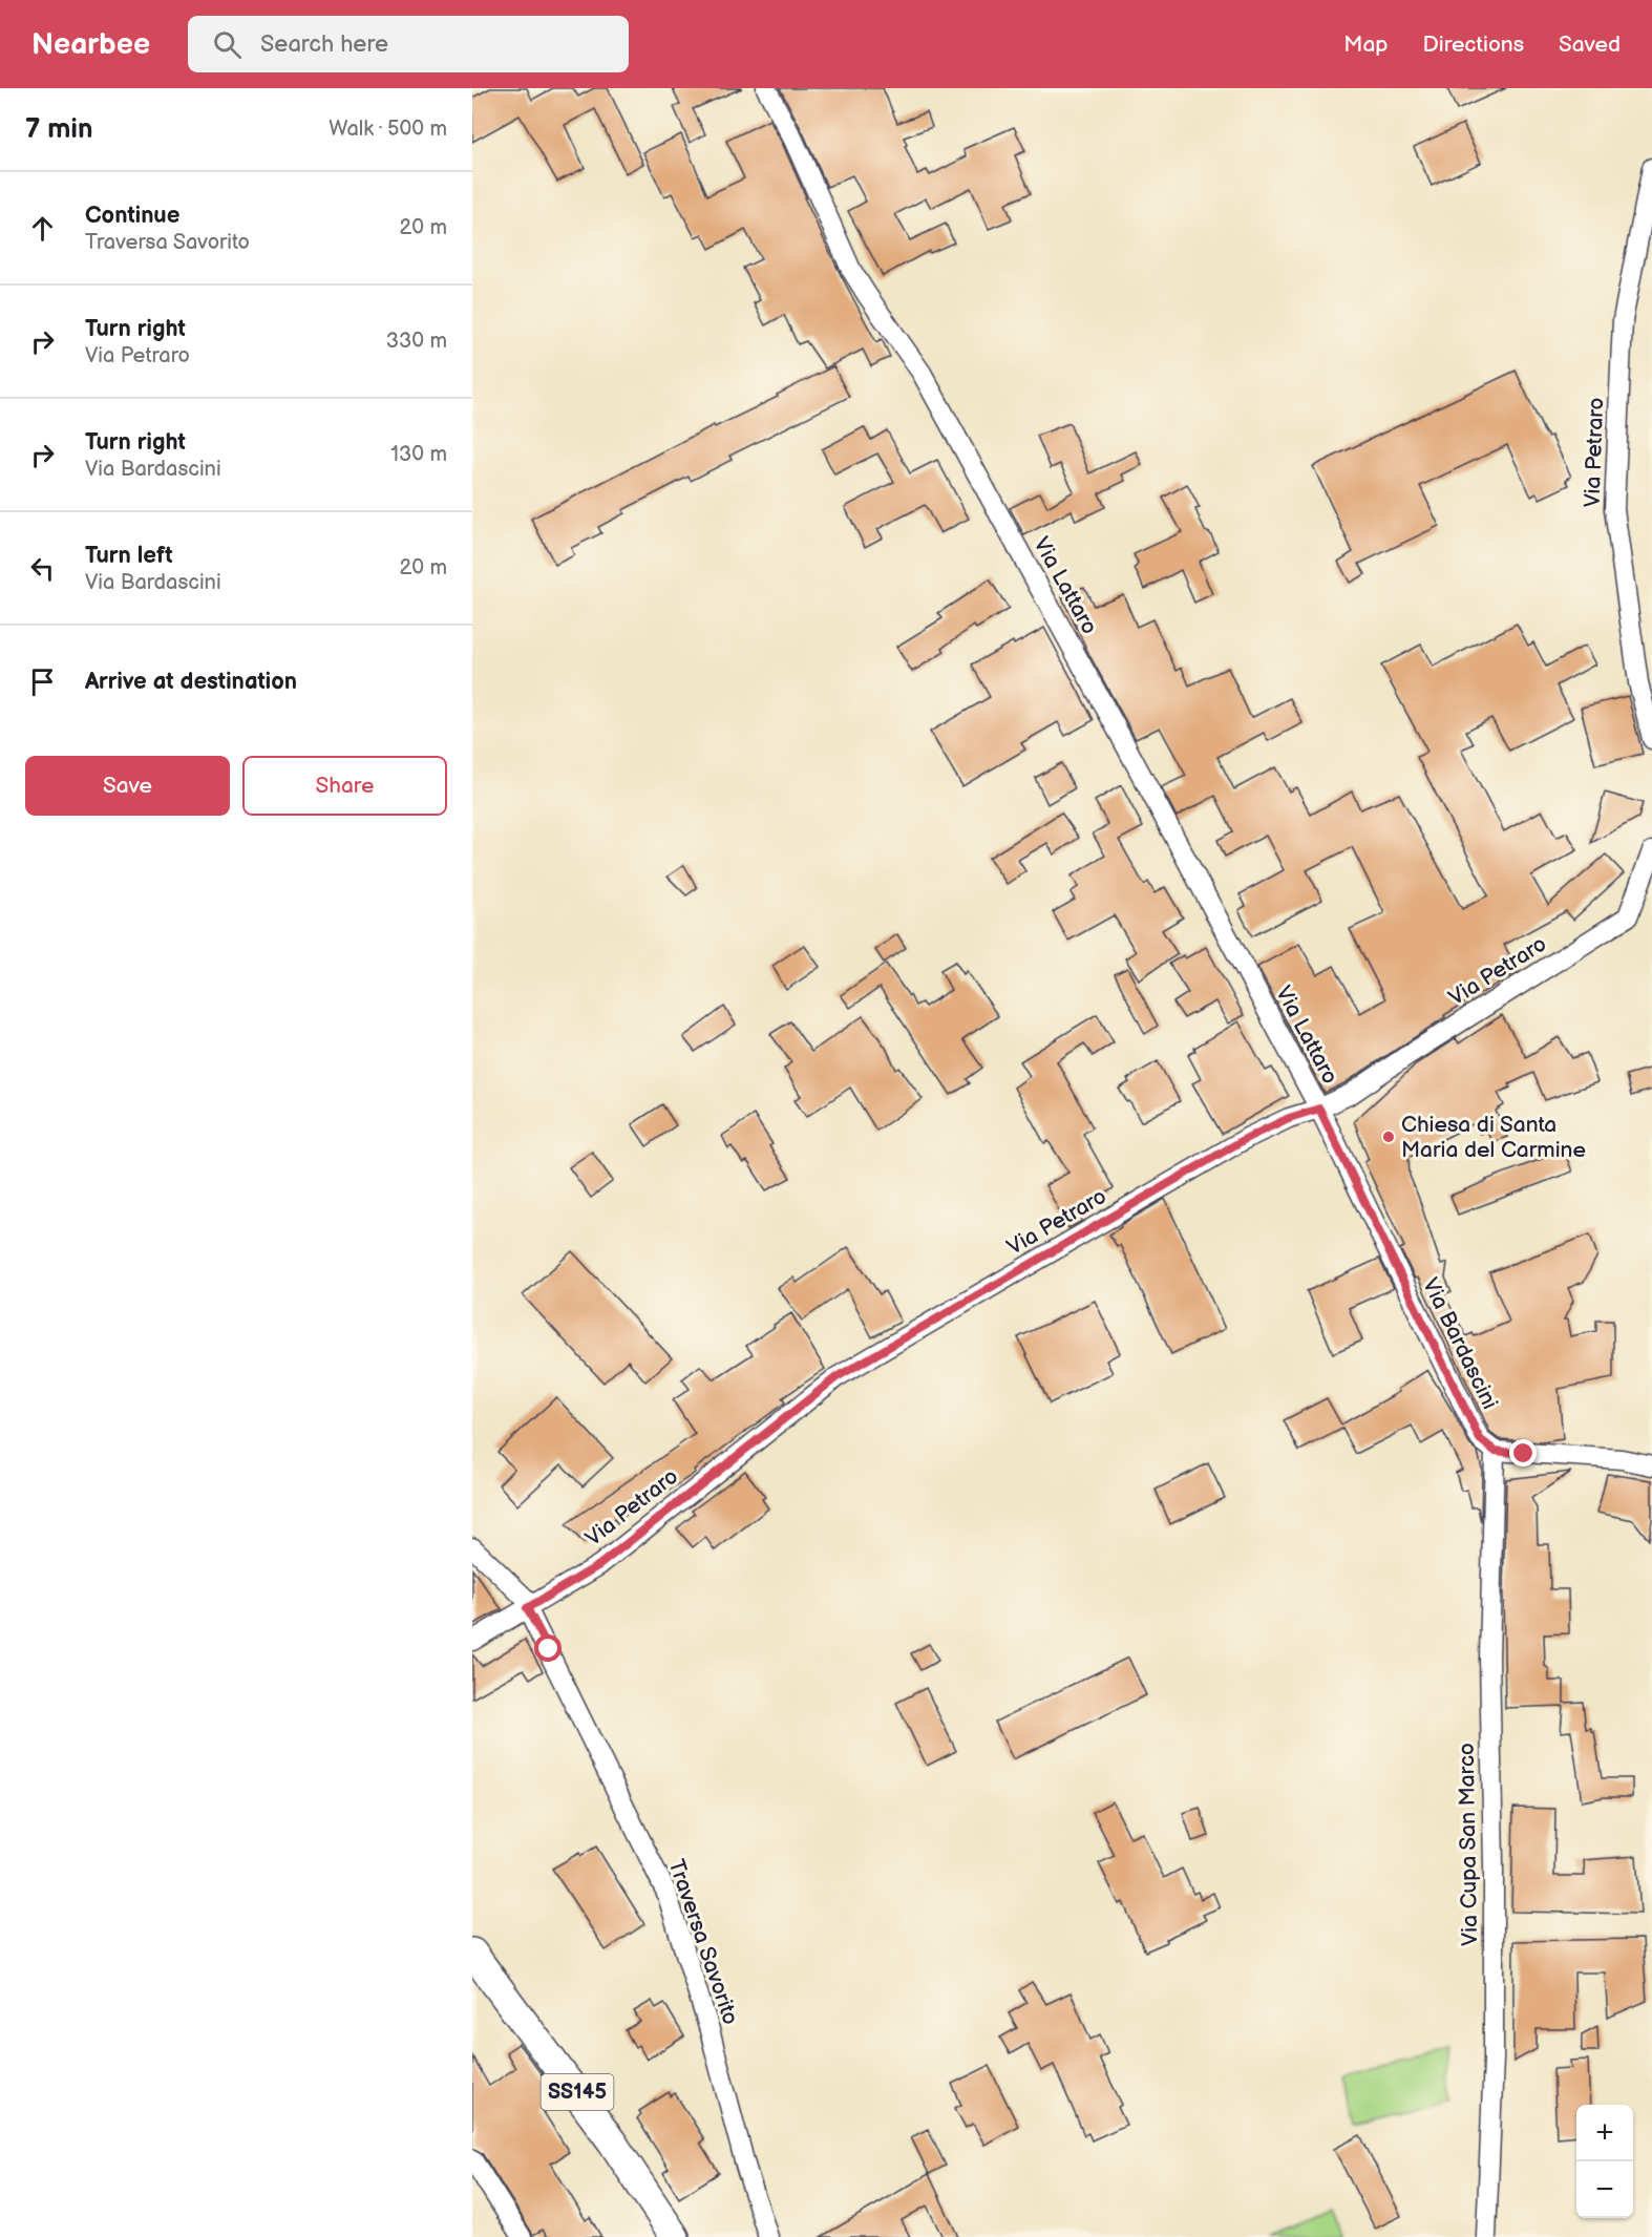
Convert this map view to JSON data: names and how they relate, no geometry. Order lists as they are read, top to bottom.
{
  "streets": {
    "highway": ["SS145"],
    "street": [
      "Via Petraro",
      "Via Lattaro",
      "Via Bardascini",
      "Via Cupa San Marco",
      "Traversa Savorito"
    ]
  },
  "crossings": [
    ["Via Petraro", "Via Lattaro"],
    ["Via Petraro", "Via Bardascini"],
    ["Via Petraro", "Traversa Savorito"],
    ["Via Lattaro", "Via Bardascini"],
    ["Via Bardascini", "Via Cupa San Marco"]
  ],
  "places": ["Chiesa di Santa Maria del Carmine"],
  "page": {
    "header": "Nearbee",
    "search": "Search here",
    "nav": ["Map", "Directions", "Saved"],
    "heading": ["7 min", "Walk · 500 m"],
    "list": [
      ["Continue", "Traversa Savorito", "20 m"],
      ["Turn right", "Via Petraro", "330 m"],
      ["Turn right", "Via Bardascini", "130 m"],
      ["Turn left", "Via Bardascini", "20 m"],
      "Arrive at destination"
    ],
    "buttons": ["Save", "Share"],
    "map_buttons": ["+", "−"]
  }
}
